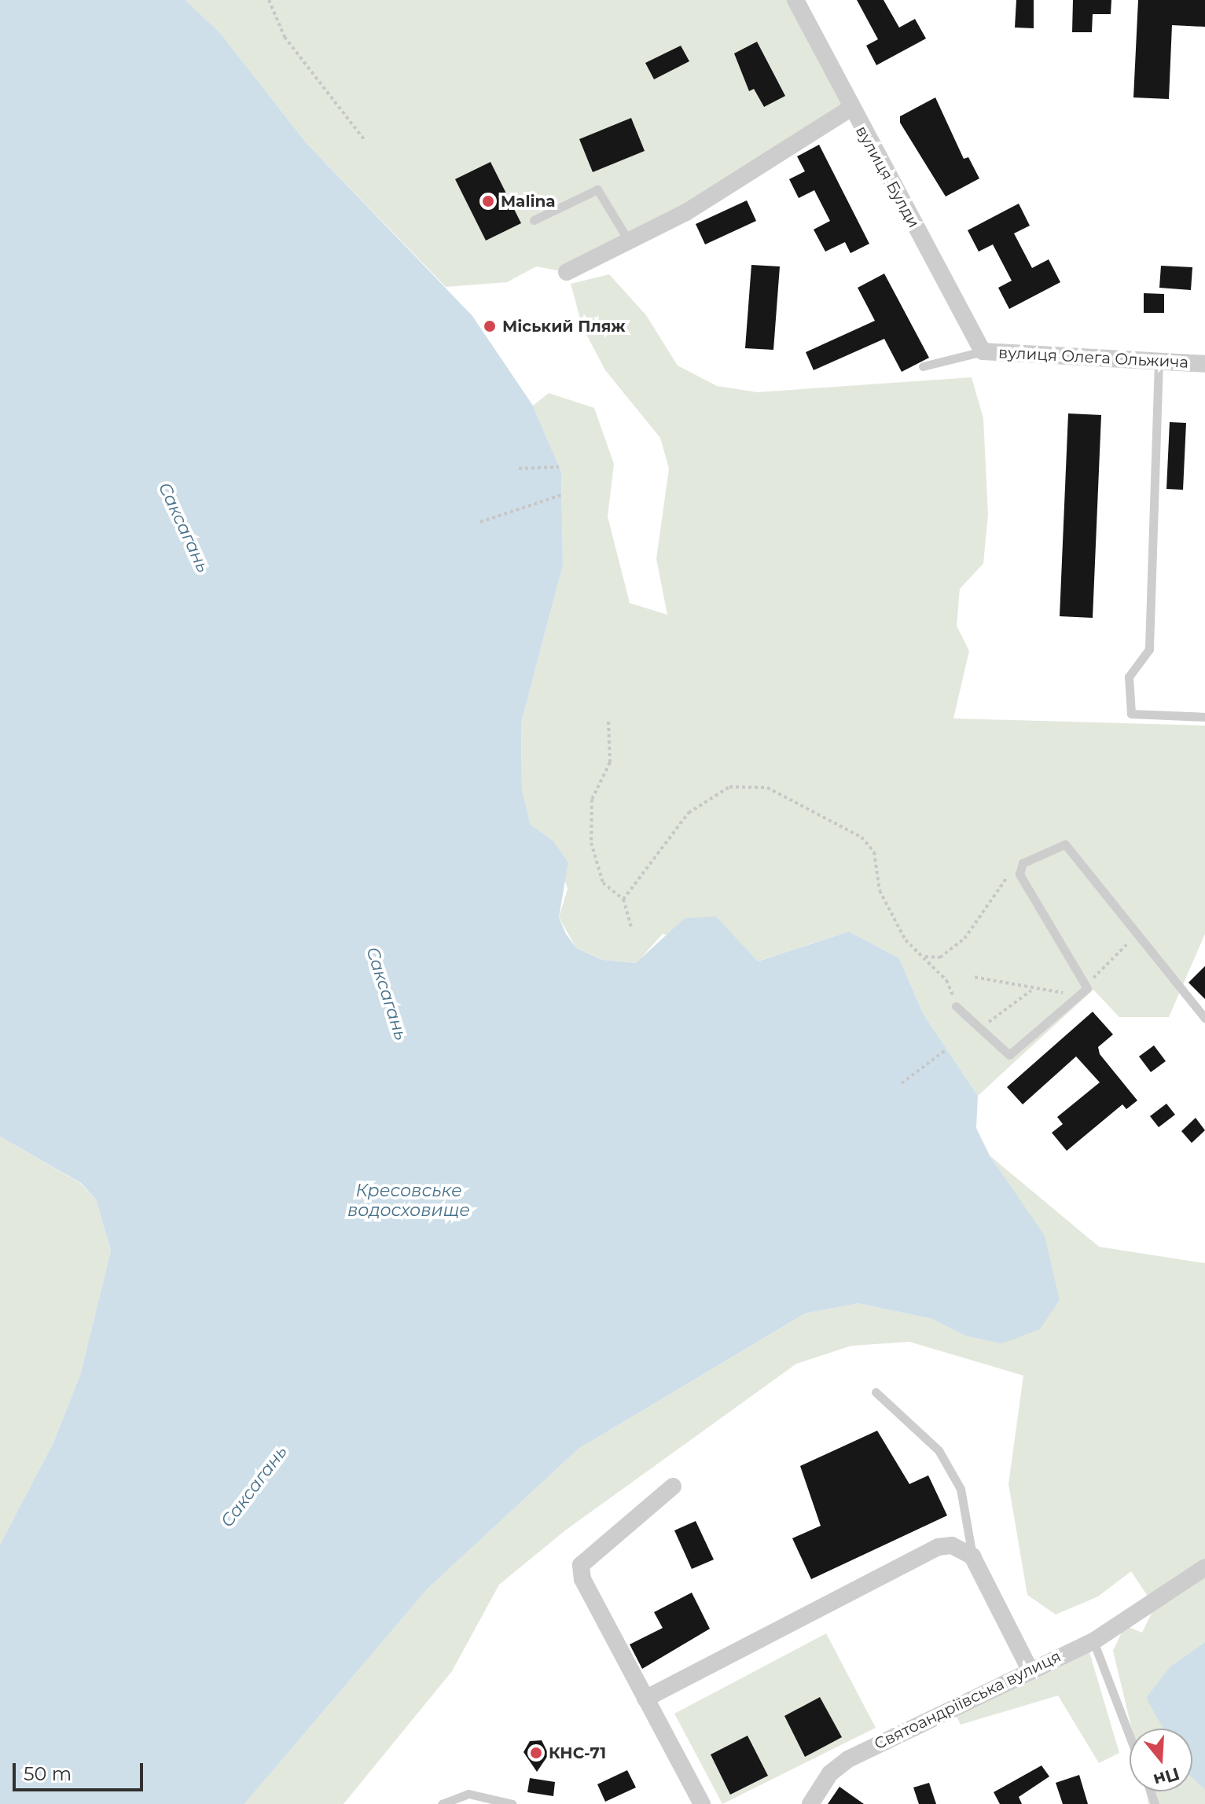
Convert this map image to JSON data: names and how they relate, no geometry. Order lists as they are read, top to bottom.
{
  "streets": {
    "street": ["вулиця Булди", "вулиця Олега Ольжича", "Святоандріївська вулиця"]
  },
  "crossings": [
    ["вулиця Булди", "вулиця Олега Ольжича"]
  ],
  "water": ["Саксагань", "Кресовське водосховище"],
  "places": ["Malina", "Міський Пляж", "КНС-71"],
  "scale_bar": "50 m",
  "north": "bottom"
}
